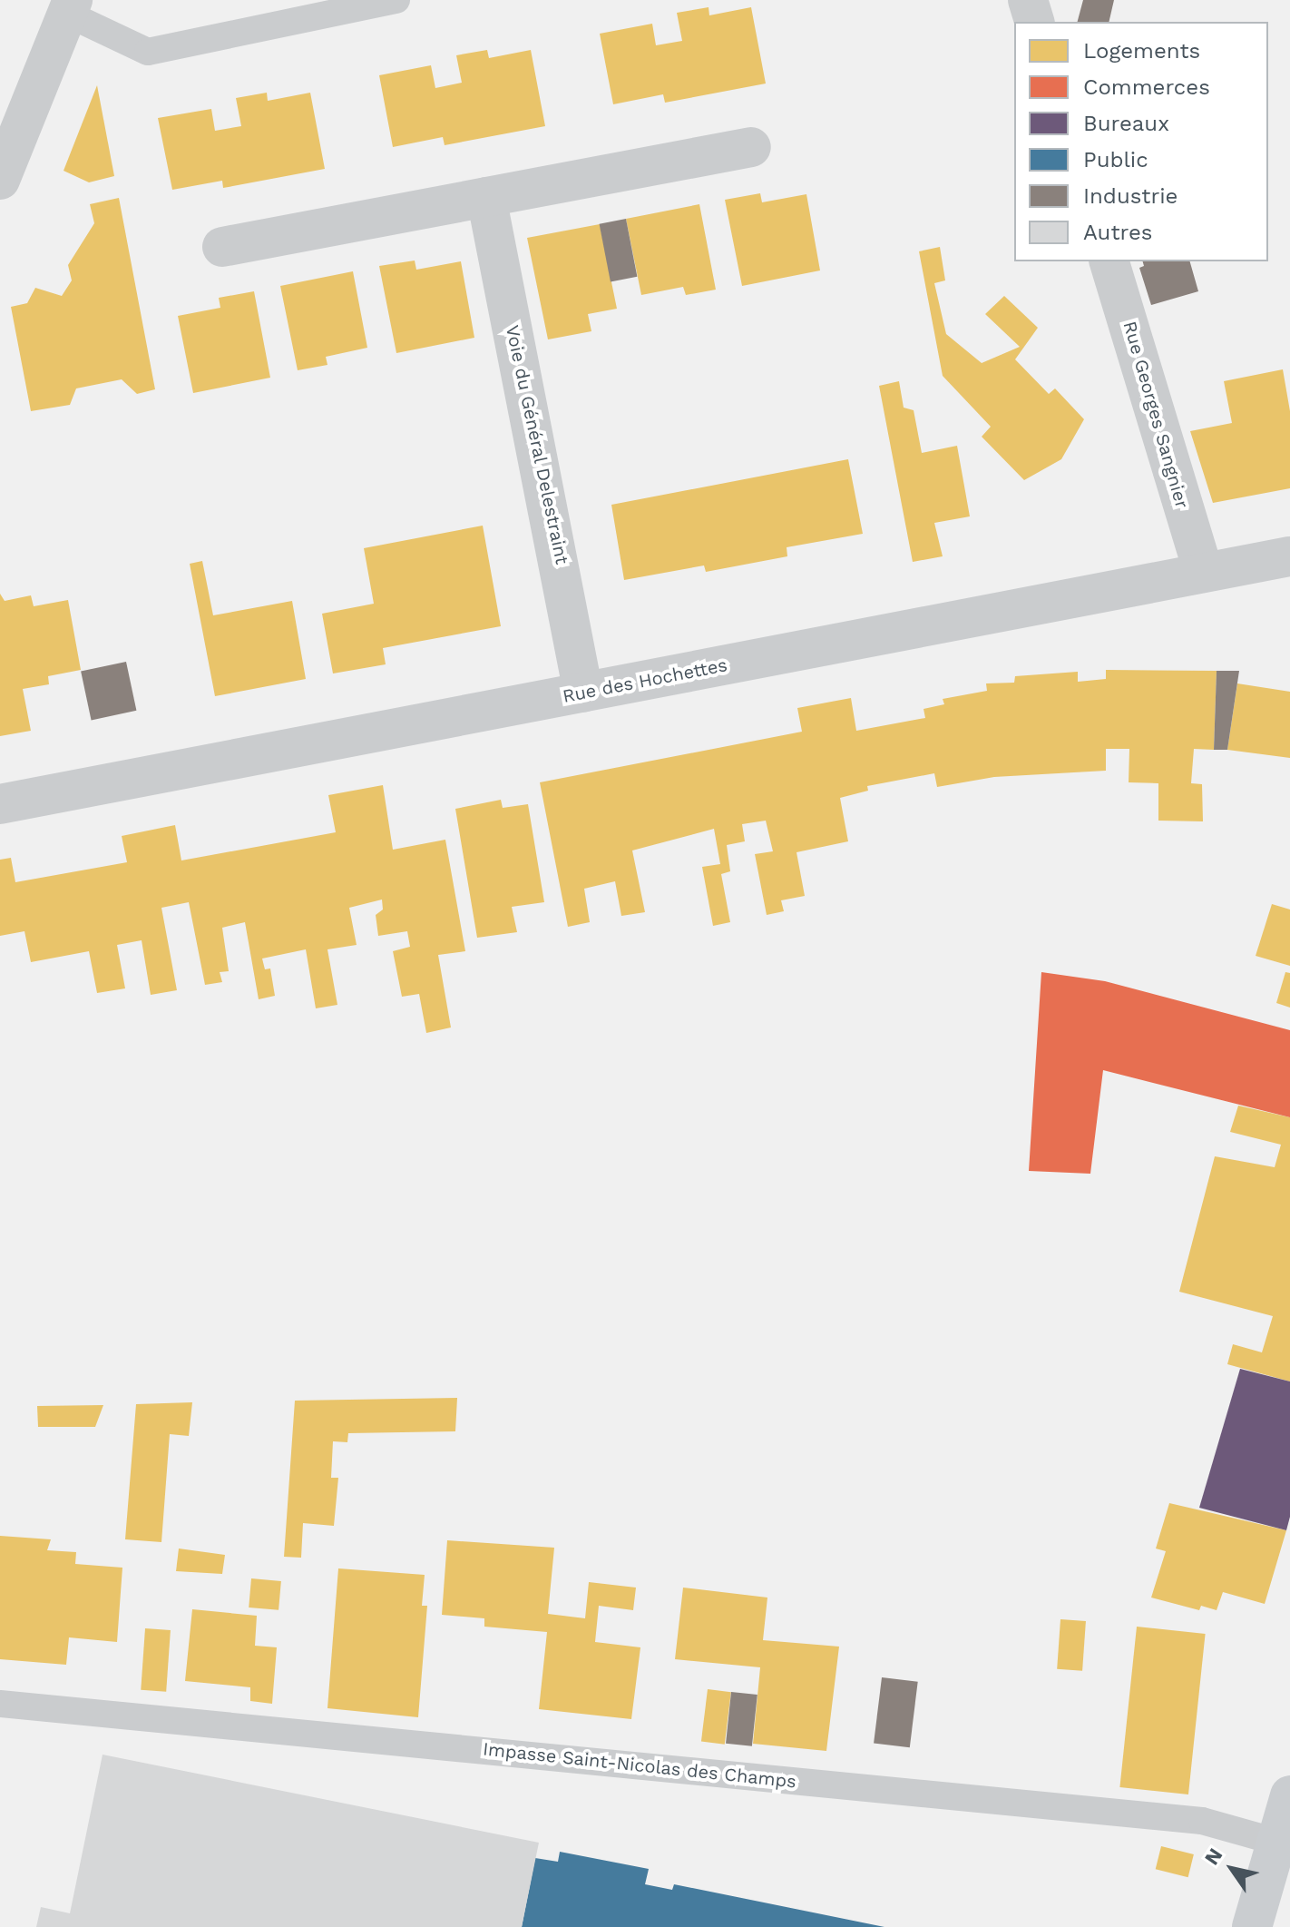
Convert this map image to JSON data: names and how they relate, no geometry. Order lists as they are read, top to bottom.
{
  "streets": {
    "street": ["Rue Georges Sangnier", "Voie du Général Delestraint", "Rue des Hochettes"],
    "lane": ["Impasse Saint-Nicolas des Champs"]
  },
  "crossings": [
    ["Rue Georges Sangnier", "Rue des Hochettes"],
    ["Voie du Général Delestraint", "Rue des Hochettes"]
  ],
  "legend": [
    "Logements",
    "Commerces",
    "Bureaux",
    "Public",
    "Industrie",
    "Autres"
  ],
  "north": "top left"
}
